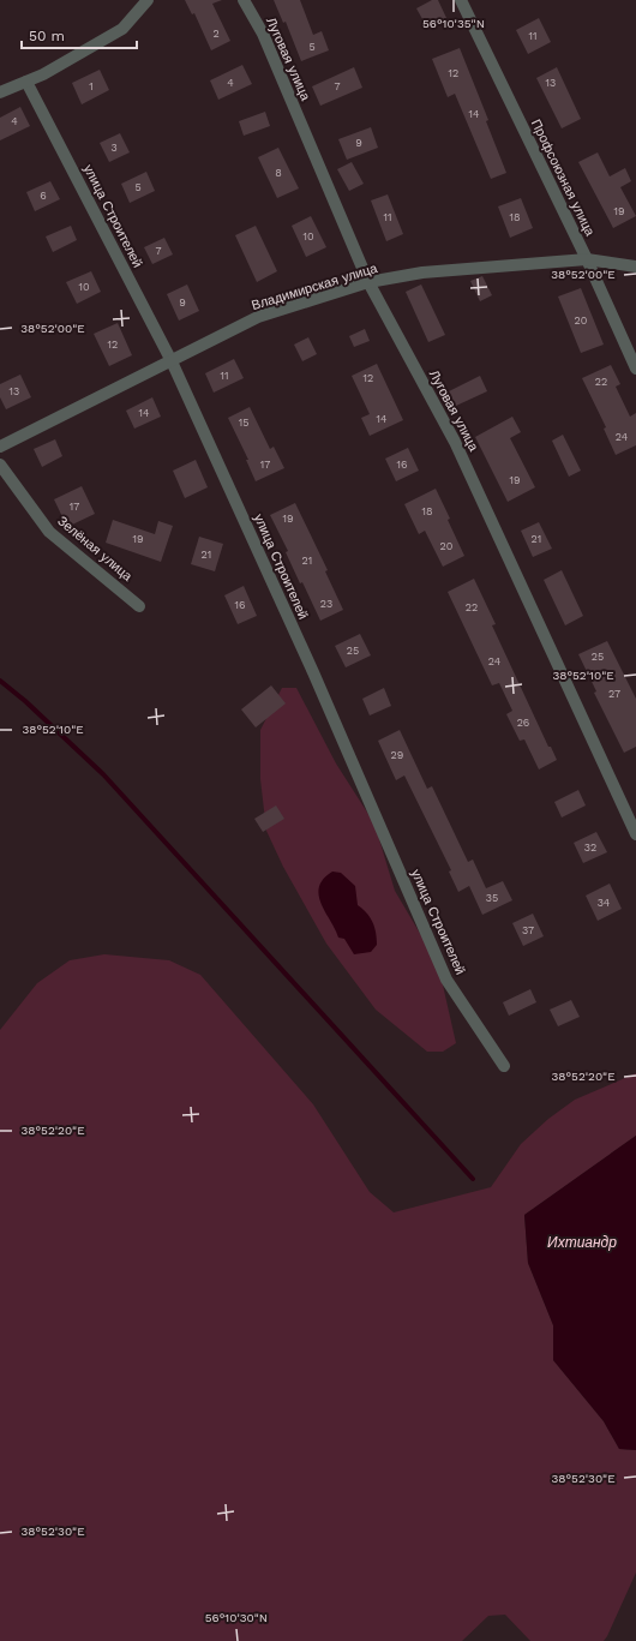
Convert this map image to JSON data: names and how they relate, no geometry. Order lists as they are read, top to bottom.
{
  "streets": {
    "street": [
      "Луговая улица",
      "Профсоюзная улица",
      "улица Строителей",
      "Владимирская улица",
      "Зелёная улица"
    ]
  },
  "crossings": [
    ["Луговая улица", "Владимирская улица"],
    ["Профсоюзная улица", "Владимирская улица"],
    ["улица Строителей", "Владимирская улица"]
  ],
  "water": ["Ихтиандр"],
  "house_numbers": [
    "2",
    "11",
    "5",
    "12",
    "4",
    "13",
    "1",
    "7",
    "14",
    "4",
    "9",
    "3",
    "8",
    "5",
    "6",
    "19",
    "11",
    "18",
    "10",
    "7",
    "10",
    "9",
    "20",
    "12",
    "11",
    "12",
    "22",
    "13",
    "14",
    "14",
    "15",
    "24",
    "17",
    "16",
    "19",
    "17",
    "18",
    "19",
    "19",
    "21",
    "20",
    "21",
    "21",
    "23",
    "16",
    "22",
    "25",
    "25",
    "24",
    "27",
    "26",
    "29",
    "32",
    "35",
    "34",
    "37"
  ],
  "scale_bar": "50 m",
  "coordinates": [
    "56°10'35\"N",
    "38°52'00\"E",
    "38°52'10\"E",
    "38°52'20\"E",
    "38°52'30\"E",
    "56°10'30\"N"
  ]
}
